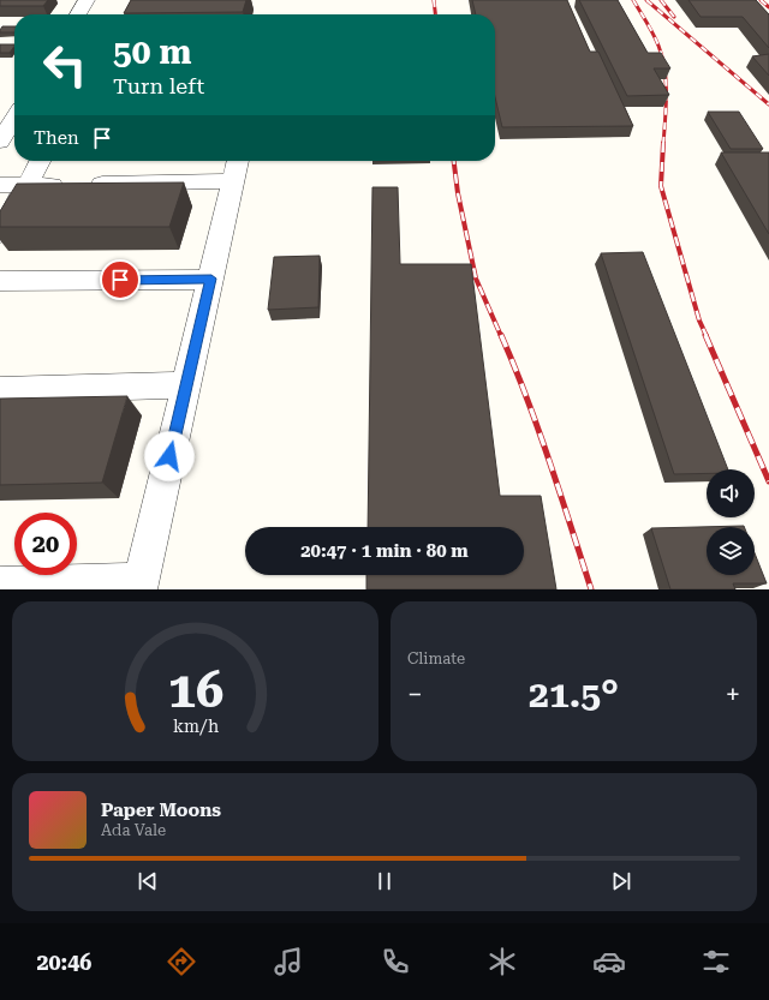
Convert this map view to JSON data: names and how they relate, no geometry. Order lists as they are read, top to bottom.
{
  "page": {
    "turn": ["50 m", "Turn left"],
    "then": "Then",
    "limit": "20",
    "trip": "20:47 · 1 min · 80 m",
    "tile": "Climate",
    "heat": ["−", "21.5°", "+"],
    "song": ["Paper Moons", "Ada Vale"],
    "tabs": "20:46",
    "gauge": ["16", "km/h"]
  }
}
